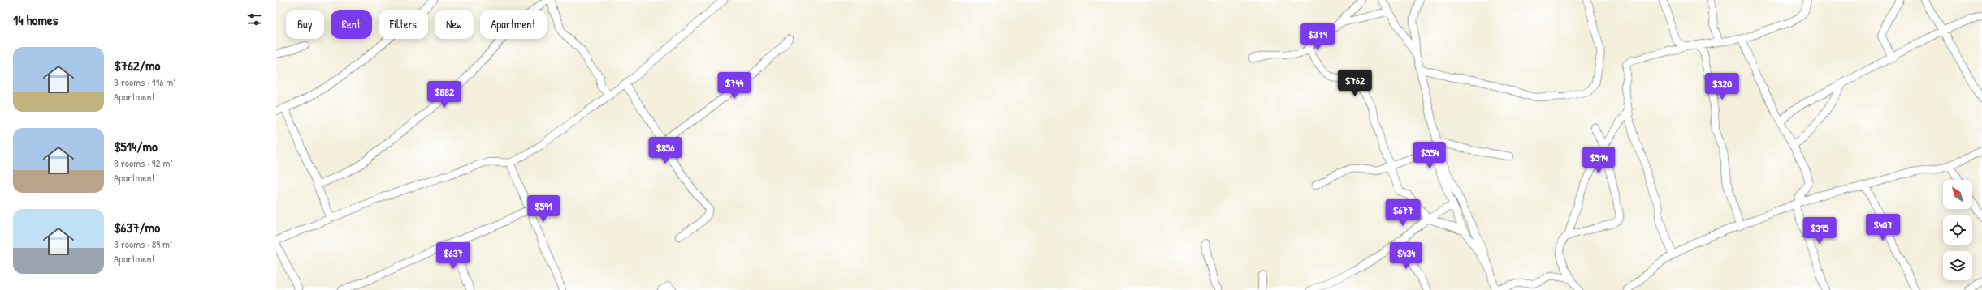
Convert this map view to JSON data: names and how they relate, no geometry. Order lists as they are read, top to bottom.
{
  "north": "top left",
  "page": {
    "heading": "14 homes",
    "chip": [
      "Buy",
      "Rent",
      "Filters",
      "New",
      "Apartment"
    ],
    "price": [
      "$379",
      "$762",
      "$744",
      "$320",
      "$882",
      "$856",
      "$554",
      "$514",
      "$591",
      "$677",
      "$407",
      "$395",
      "$637",
      "$434"
    ],
    "list": [
      {
        "name": "$762/mo",
        "note": "3 rooms · 116 m² · Apartment"
      },
      {
        "name": "$514/mo",
        "note": "3 rooms · 92 m² · Apartment"
      },
      {
        "name": "$637/mo",
        "note": "3 rooms · 89 m² · Apartment"
      }
    ]
  }
}
